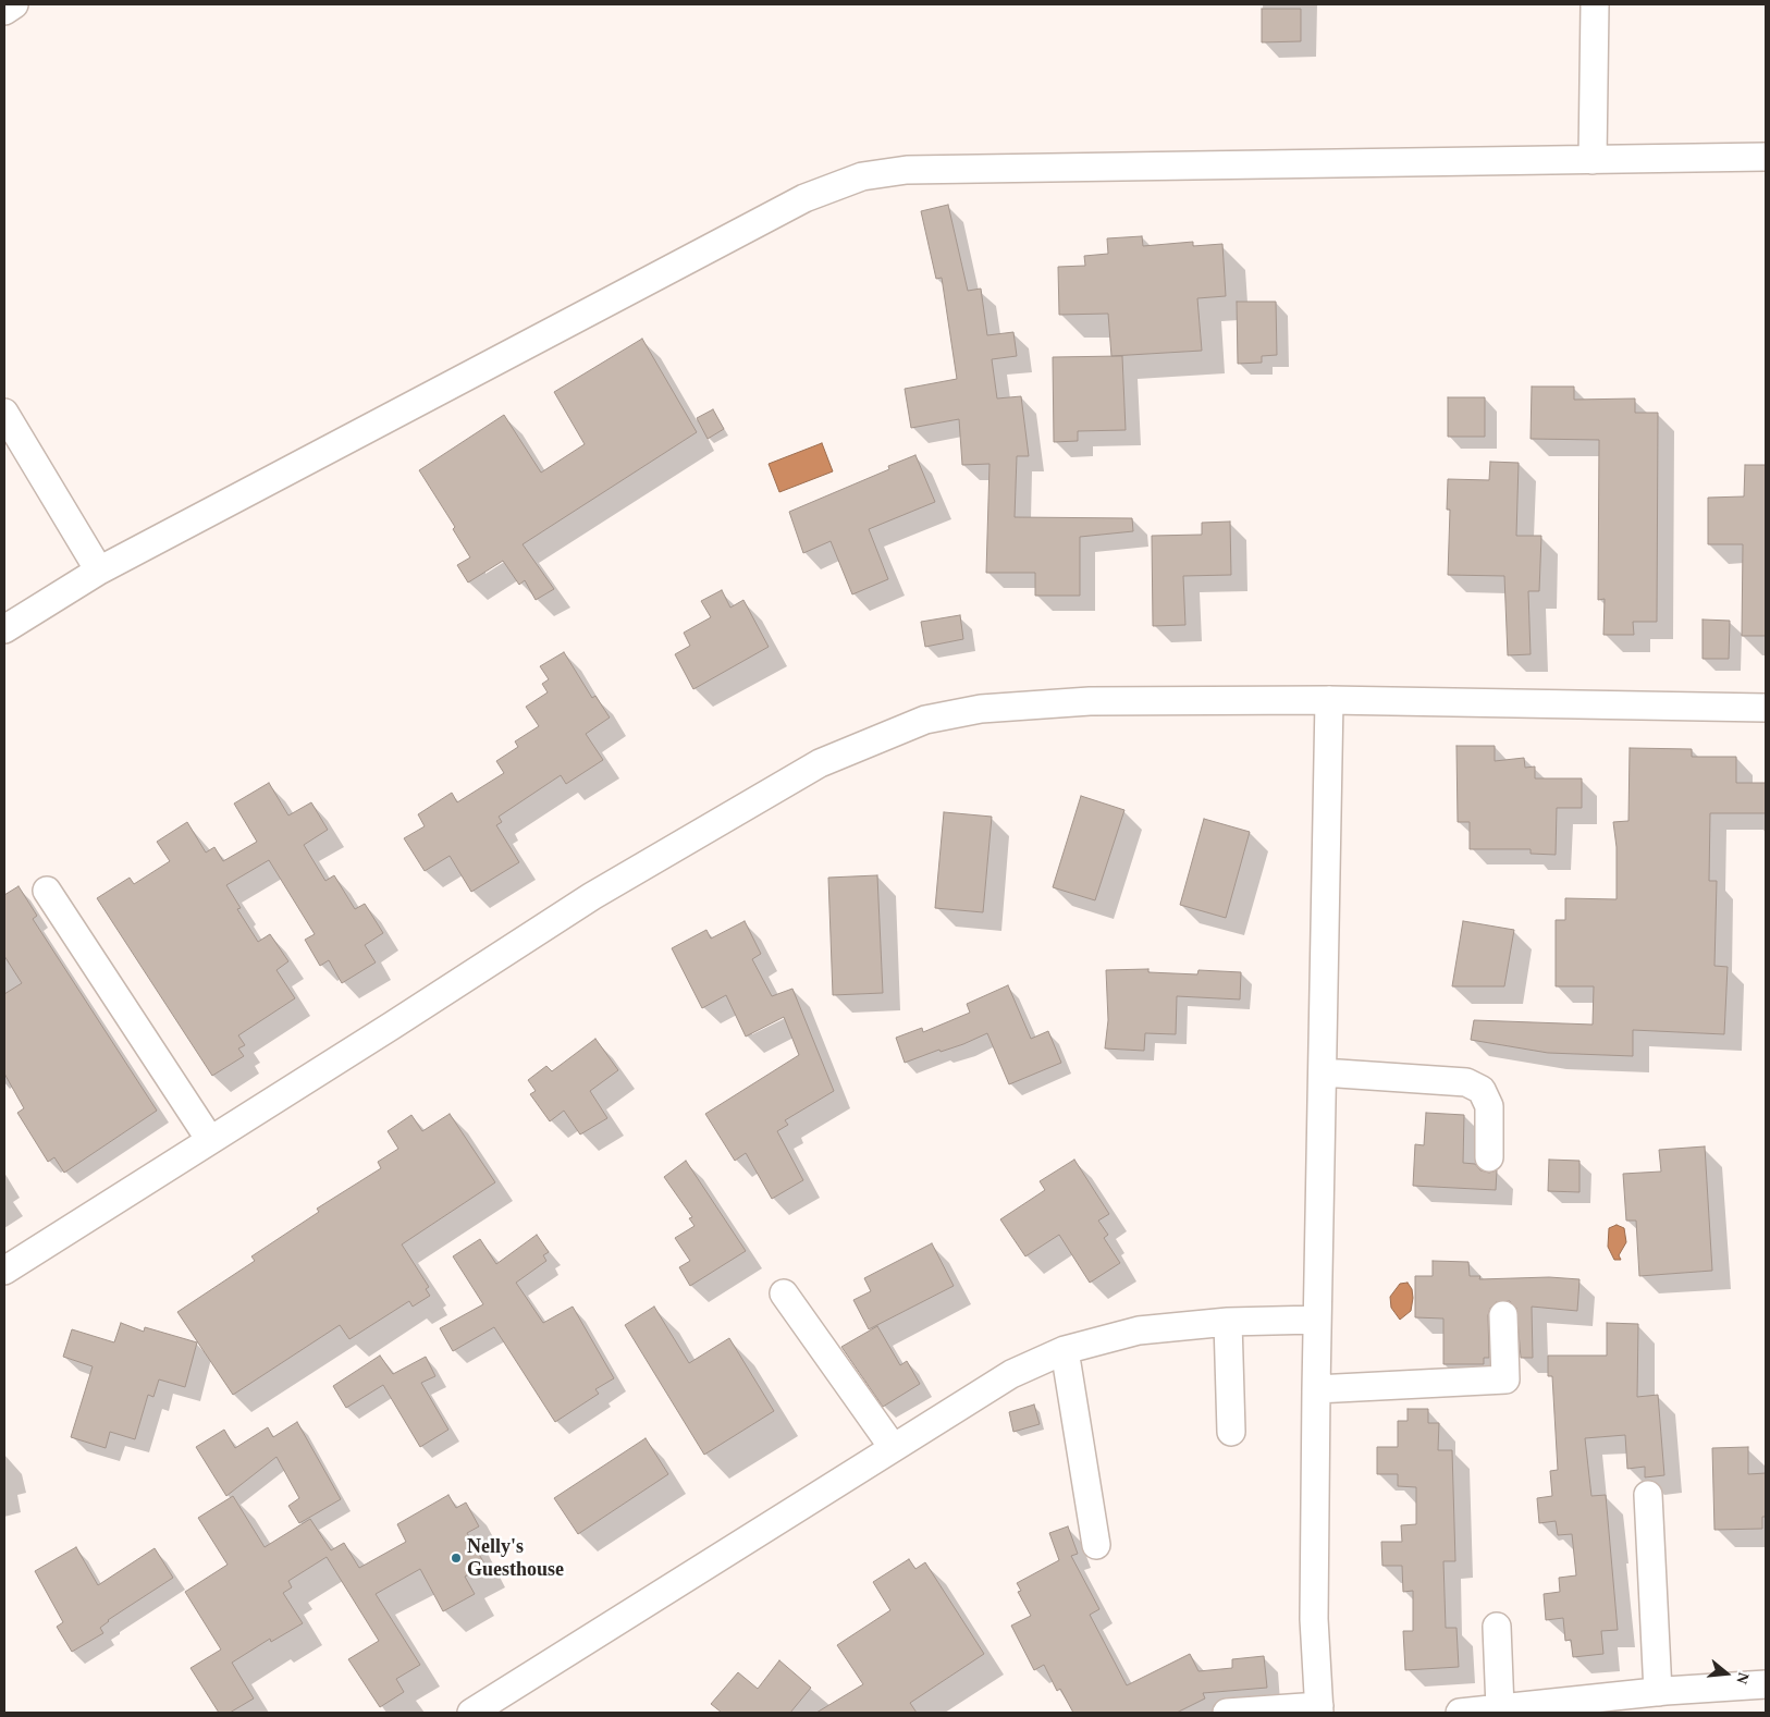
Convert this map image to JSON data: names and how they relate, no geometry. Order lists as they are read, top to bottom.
{
  "places": ["Nelly's Guesthouse"],
  "north": "right"
}
